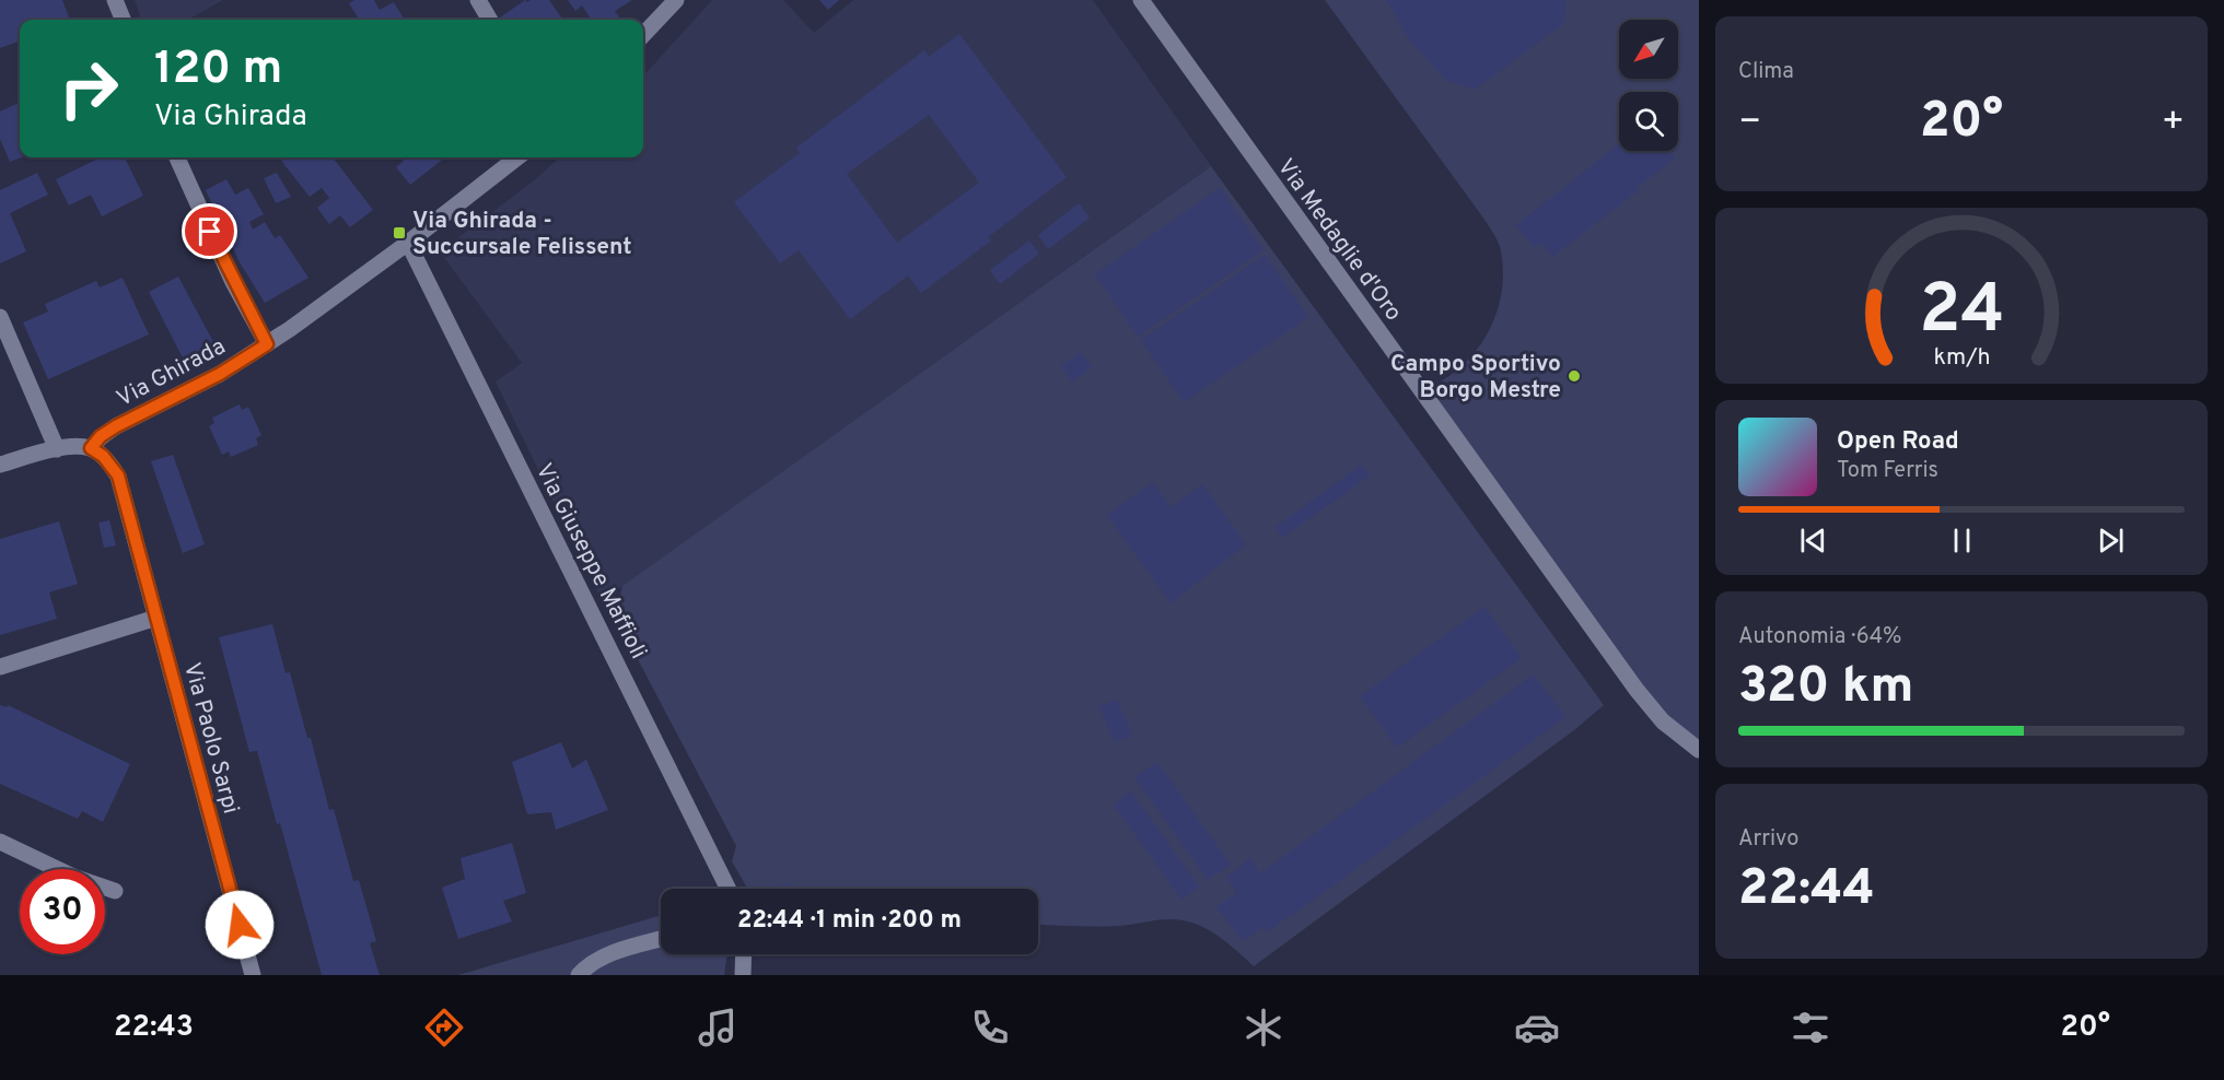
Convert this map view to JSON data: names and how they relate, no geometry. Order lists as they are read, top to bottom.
{
  "streets": {
    "street": [
      "Via Medaglie d'Oro",
      "Via Ghirada",
      "Via Giuseppe Maffioli",
      "Via Paolo Sarpi"
    ]
  },
  "crossings": [
    ["Via Ghirada", "Via Giuseppe Maffioli"],
    ["Via Ghirada", "Via Paolo Sarpi"]
  ],
  "places": {
    "transit": ["Via Ghirada - Succursale Felissent"],
    "other": ["Campo Sportivo Borgo Mestre"]
  },
  "north": "bottom left",
  "page": {
    "tile": [
      "Clima",
      ["Autonomia · 64%", "320 km"],
      ["Arrivo", "22:44"]
    ],
    "turn": ["120 m", "Via Ghirada"],
    "heat": ["−", "20°", "+"],
    "song": ["Open Road", "Tom Ferris"],
    "limit": "30",
    "trip": "22:44 · 1 min · 200 m",
    "tabs": ["22:43", "20°"],
    "gauge": ["24", "km/h"]
  }
}
